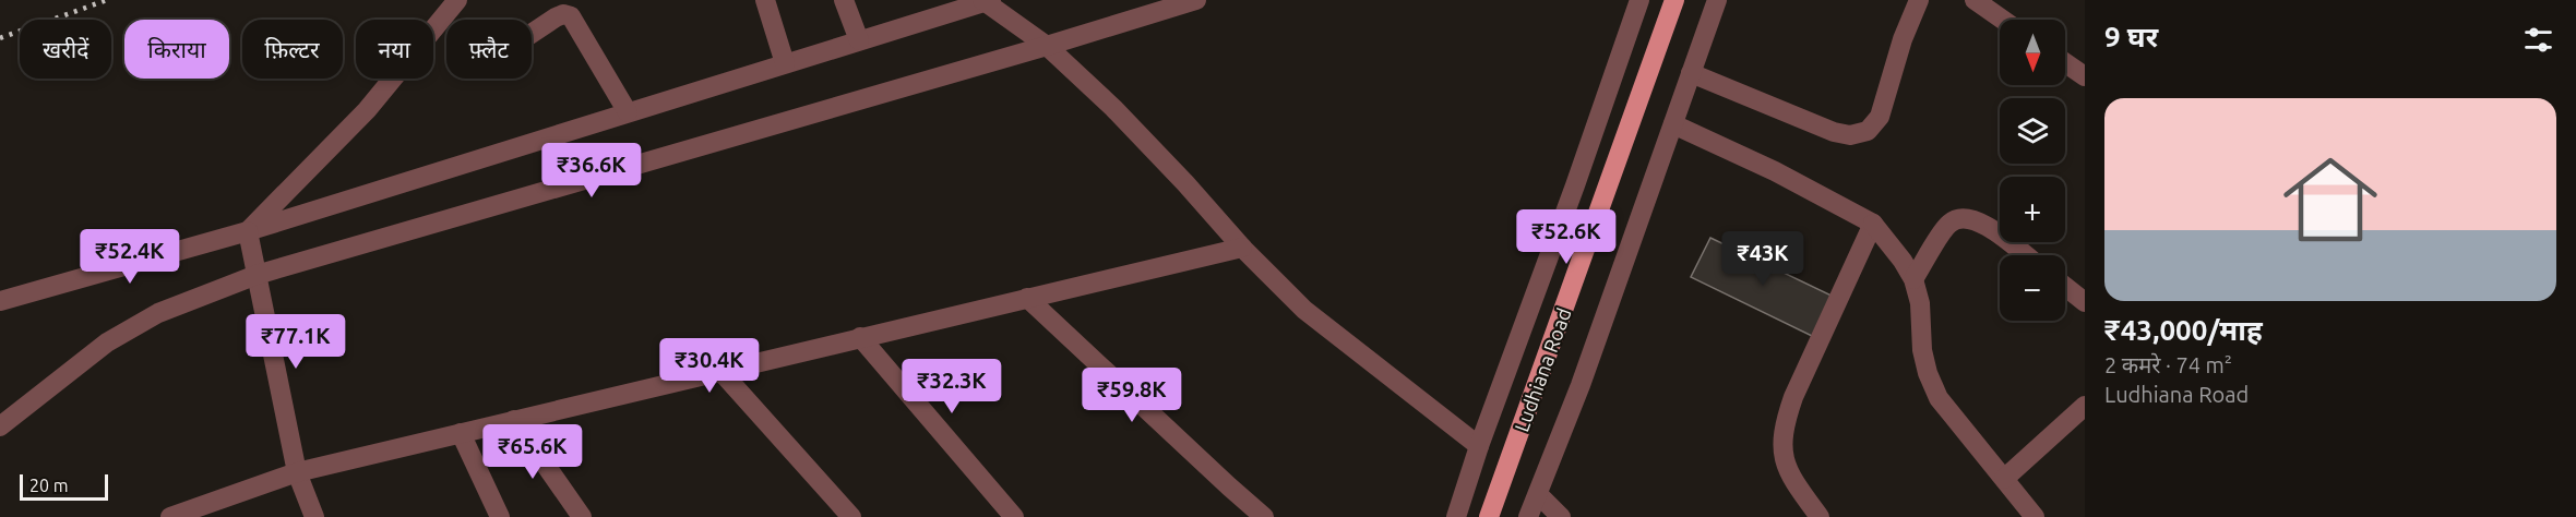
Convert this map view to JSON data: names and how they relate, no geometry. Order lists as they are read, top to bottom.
{
  "streets": {
    "main road": ["Ludhiana Road"]
  },
  "scale_bar": "20 m",
  "north": "bottom",
  "page": {
    "heading": "9 घर",
    "map_buttons": ["+", "−"],
    "chip": [
      "खरीदें",
      "किराया",
      "फ़िल्टर",
      "नया",
      "फ़्लैट"
    ],
    "list": [
      {
        "name": "₹43,000/माह",
        "note": "2 कमरे · 74 m² · Ludhiana Road"
      }
    ],
    "price": [
      "₹36.6K",
      "₹52.6K",
      "₹52.4K",
      "₹43K",
      "₹77.1K",
      "₹30.4K",
      "₹32.3K",
      "₹59.8K",
      "₹65.6K"
    ],
    "scale": "20 m"
  }
}
